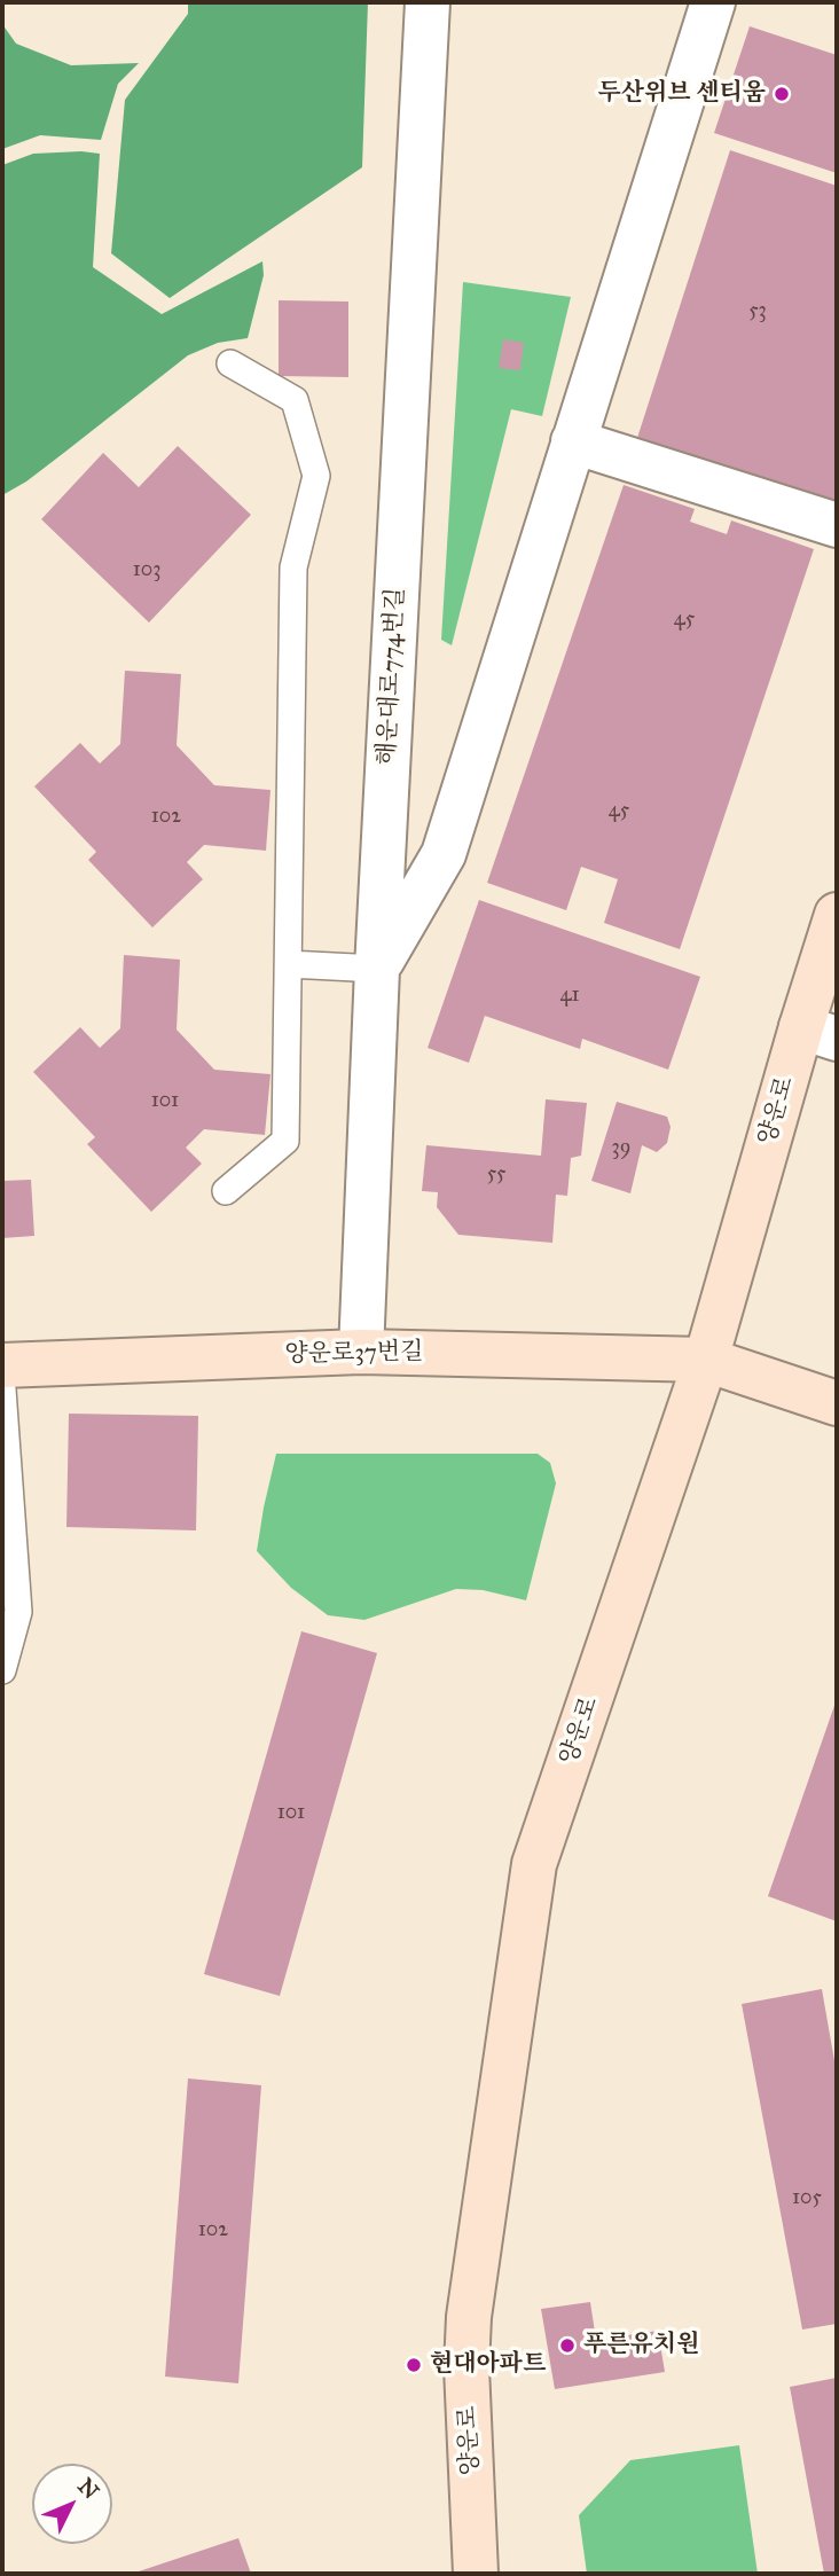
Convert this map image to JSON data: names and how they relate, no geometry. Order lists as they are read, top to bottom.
{
  "streets": {
    "main road": ["양운로", "양운로37번길"],
    "street": ["해운대로774번길"]
  },
  "crossings": [
    ["해운대로774번길", "양운로37번길"],
    ["양운로", "양운로37번길"]
  ],
  "places": ["두산위브 센티움", "푸른유치원", "현대아파트"],
  "house_numbers": [
    "53",
    "103",
    "45",
    "45",
    "102",
    "41",
    "101",
    "39",
    "55",
    "101",
    "105",
    "102"
  ],
  "north": "top right"
}
